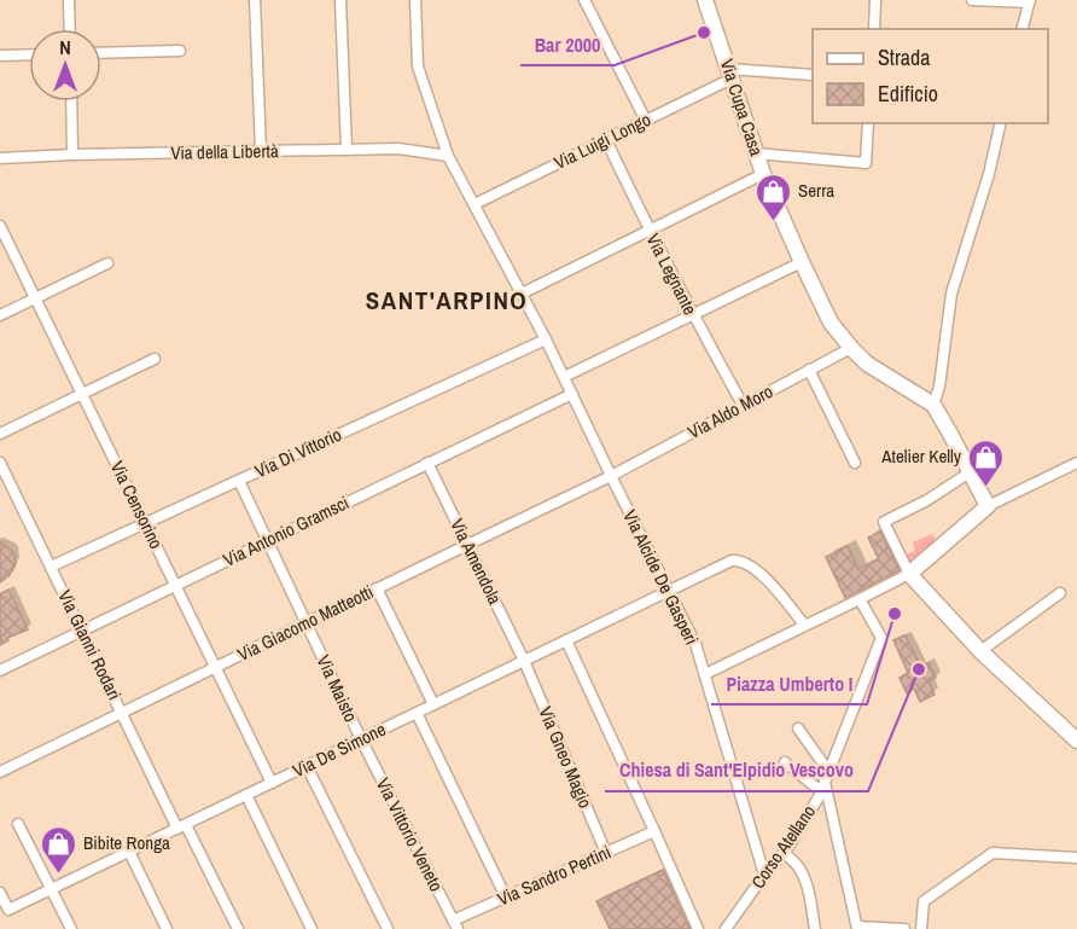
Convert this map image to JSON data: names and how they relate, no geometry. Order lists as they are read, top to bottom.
{
  "streets": {
    "street": [
      "Via Cupa Casa",
      "Via Luigi Longo",
      "Via della Libertà",
      "Via Legnante",
      "Via Aldo Moro",
      "Via Di Vittorio",
      "Via Censorino",
      "Via Antonio Gramsci",
      "Via Amendola",
      "Via Alcide De Gasperi",
      "Via Giacomo Matteotti",
      "Via Gianni Rodari",
      "Via Maisto",
      "Via De Simone",
      "Via Gneo Magio",
      "Via Vittorio Veneto",
      "Corso Atellano",
      "Via Sandro Pertini"
    ]
  },
  "crossings": [
    ["Via Cupa Casa", "Via Luigi Longo"],
    ["Via Cupa Casa", "Via Aldo Moro"],
    ["Via Luigi Longo", "Via Legnante"],
    ["Via Luigi Longo", "Via Alcide De Gasperi"],
    ["Via della Libertà", "Via Alcide De Gasperi"],
    ["Via Legnante", "Via Aldo Moro"],
    ["Via Aldo Moro", "Via Alcide De Gasperi"],
    ["Via Aldo Moro", "Via Giacomo Matteotti"],
    ["Via Di Vittorio", "Via Censorino"],
    ["Via Di Vittorio", "Via Alcide De Gasperi"],
    ["Via Di Vittorio", "Via Gianni Rodari"],
    ["Via Di Vittorio", "Via Maisto"],
    ["Via Censorino", "Via Antonio Gramsci"],
    ["Via Censorino", "Via Giacomo Matteotti"],
    ["Via Censorino", "Via De Simone"],
    ["Via Antonio Gramsci", "Via Amendola"],
    ["Via Antonio Gramsci", "Via Alcide De Gasperi"],
    ["Via Antonio Gramsci", "Via Gianni Rodari"],
    ["Via Antonio Gramsci", "Via Maisto"],
    ["Via Amendola", "Via Giacomo Matteotti"],
    ["Via Amendola", "Via De Simone"],
    ["Via Amendola", "Via Gneo Magio"],
    ["Via Alcide De Gasperi", "Via Giacomo Matteotti"],
    ["Via Alcide De Gasperi", "Via De Simone"],
    ["Via Alcide De Gasperi", "Corso Atellano"],
    ["Via Giacomo Matteotti", "Via Gianni Rodari"],
    ["Via Giacomo Matteotti", "Via Maisto"],
    ["Via Gianni Rodari", "Via De Simone"],
    ["Via Maisto", "Via De Simone"],
    ["Via Maisto", "Via Vittorio Veneto"],
    ["Via De Simone", "Via Gneo Magio"],
    ["Via De Simone", "Via Vittorio Veneto"],
    ["Via Gneo Magio", "Via Sandro Pertini"],
    ["Via Vittorio Veneto", "Via Sandro Pertini"]
  ],
  "districts": ["SANT'ARPINO"],
  "places": {
    "other": ["Bar 2000", "Piazza Umberto I", "Chiesa di Sant'Elpidio Vescovo"],
    "shop": ["Serra", "Atelier Kelly", "Bibite Ronga"]
  },
  "legend": ["Strada", "Edificio"],
  "north": "top"
}
